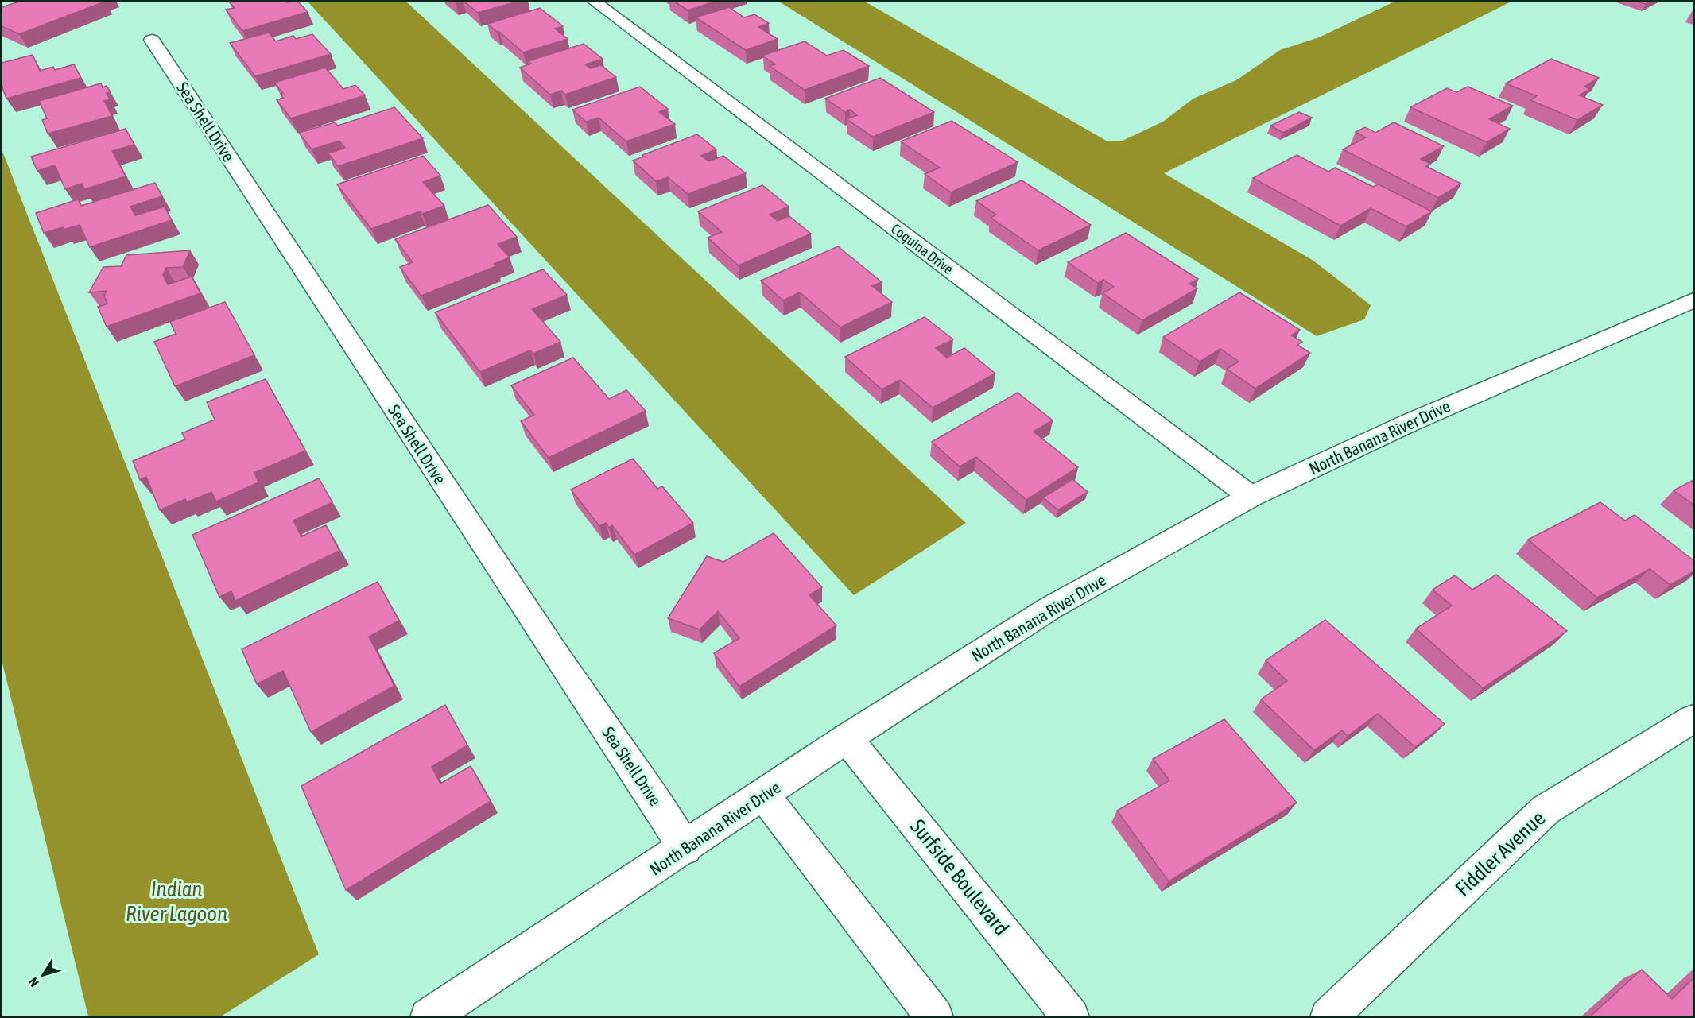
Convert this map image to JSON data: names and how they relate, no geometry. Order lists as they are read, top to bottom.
{
  "streets": {
    "street": [
      "Sea Shell Drive",
      "Coquina Drive",
      "North Banana River Drive",
      "Fiddler Avenue",
      "Surfside Boulevard"
    ]
  },
  "crossings": [
    ["Sea Shell Drive", "North Banana River Drive"],
    ["Coquina Drive", "North Banana River Drive"],
    ["North Banana River Drive", "Surfside Boulevard"]
  ],
  "water": ["Indian River Lagoon"],
  "north": "bottom left"
}
